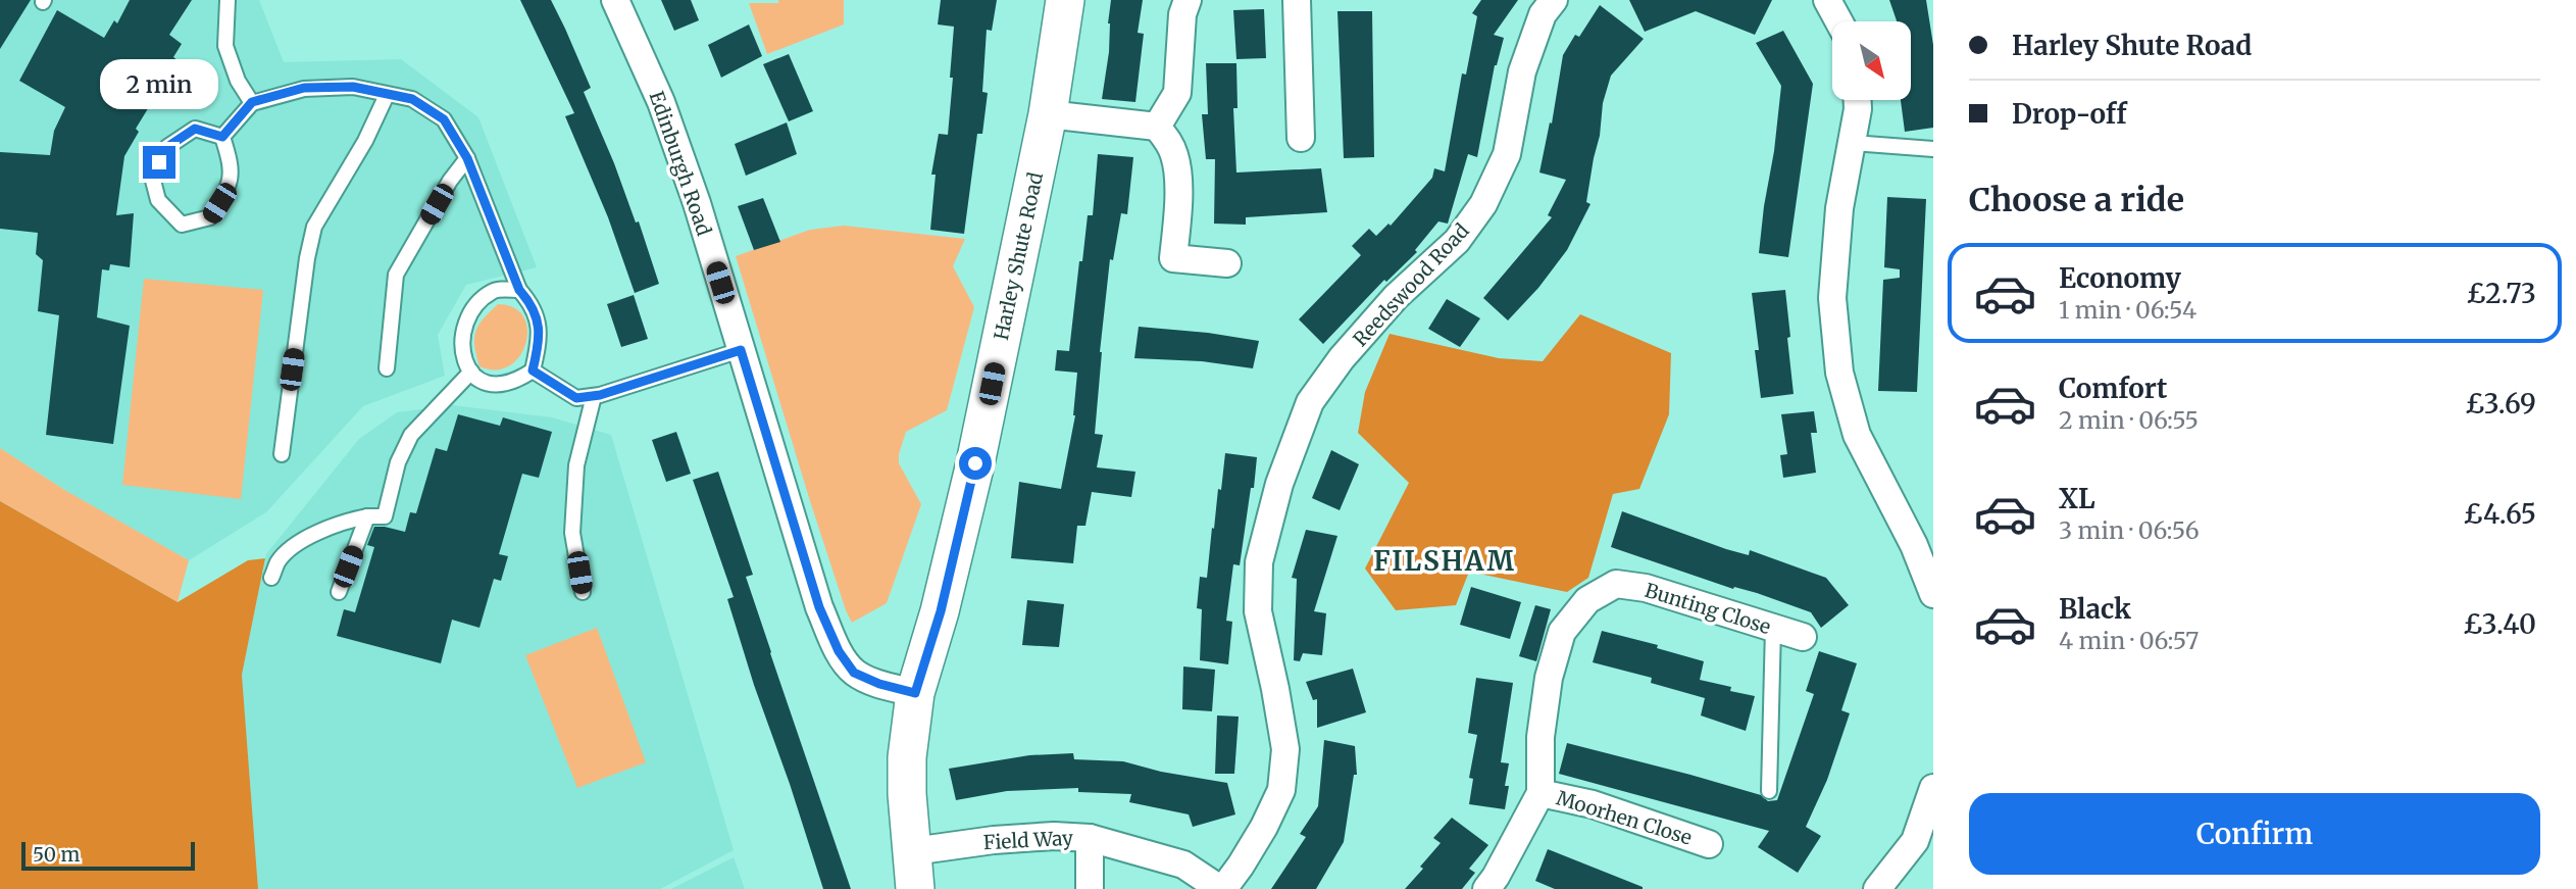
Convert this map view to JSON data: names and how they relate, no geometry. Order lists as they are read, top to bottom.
{
  "streets": {
    "main road": ["Harley Shute Road"],
    "street": [
      "Edinburgh Road",
      "Reedswood Road",
      "Bunting Close",
      "Moorhen Close",
      "Field Way"
    ]
  },
  "crossings": [
    ["Edinburgh Road", "Harley Shute Road"],
    ["Harley Shute Road", "Field Way"],
    ["Reedswood Road", "Field Way"],
    ["Bunting Close", "Moorhen Close"]
  ],
  "districts": ["FILSHAM"],
  "scale_bar": "50 m",
  "north": "bottom right",
  "page": {
    "banner": ["Harley Shute Road", "Drop-off"],
    "bubble": "2 min",
    "heading": "Choose a ride",
    "list": [
      {
        "name": "Economy",
        "note": "1 min · 06:54",
        "value": "£2.73"
      },
      {
        "name": "Comfort",
        "note": "2 min · 06:55",
        "value": "£3.69"
      },
      {
        "name": "XL",
        "note": "3 min · 06:56",
        "value": "£4.65"
      },
      {
        "name": "Black",
        "note": "4 min · 06:57",
        "value": "£3.40"
      }
    ],
    "buttons": "Confirm",
    "scale": "50 m"
  }
}
